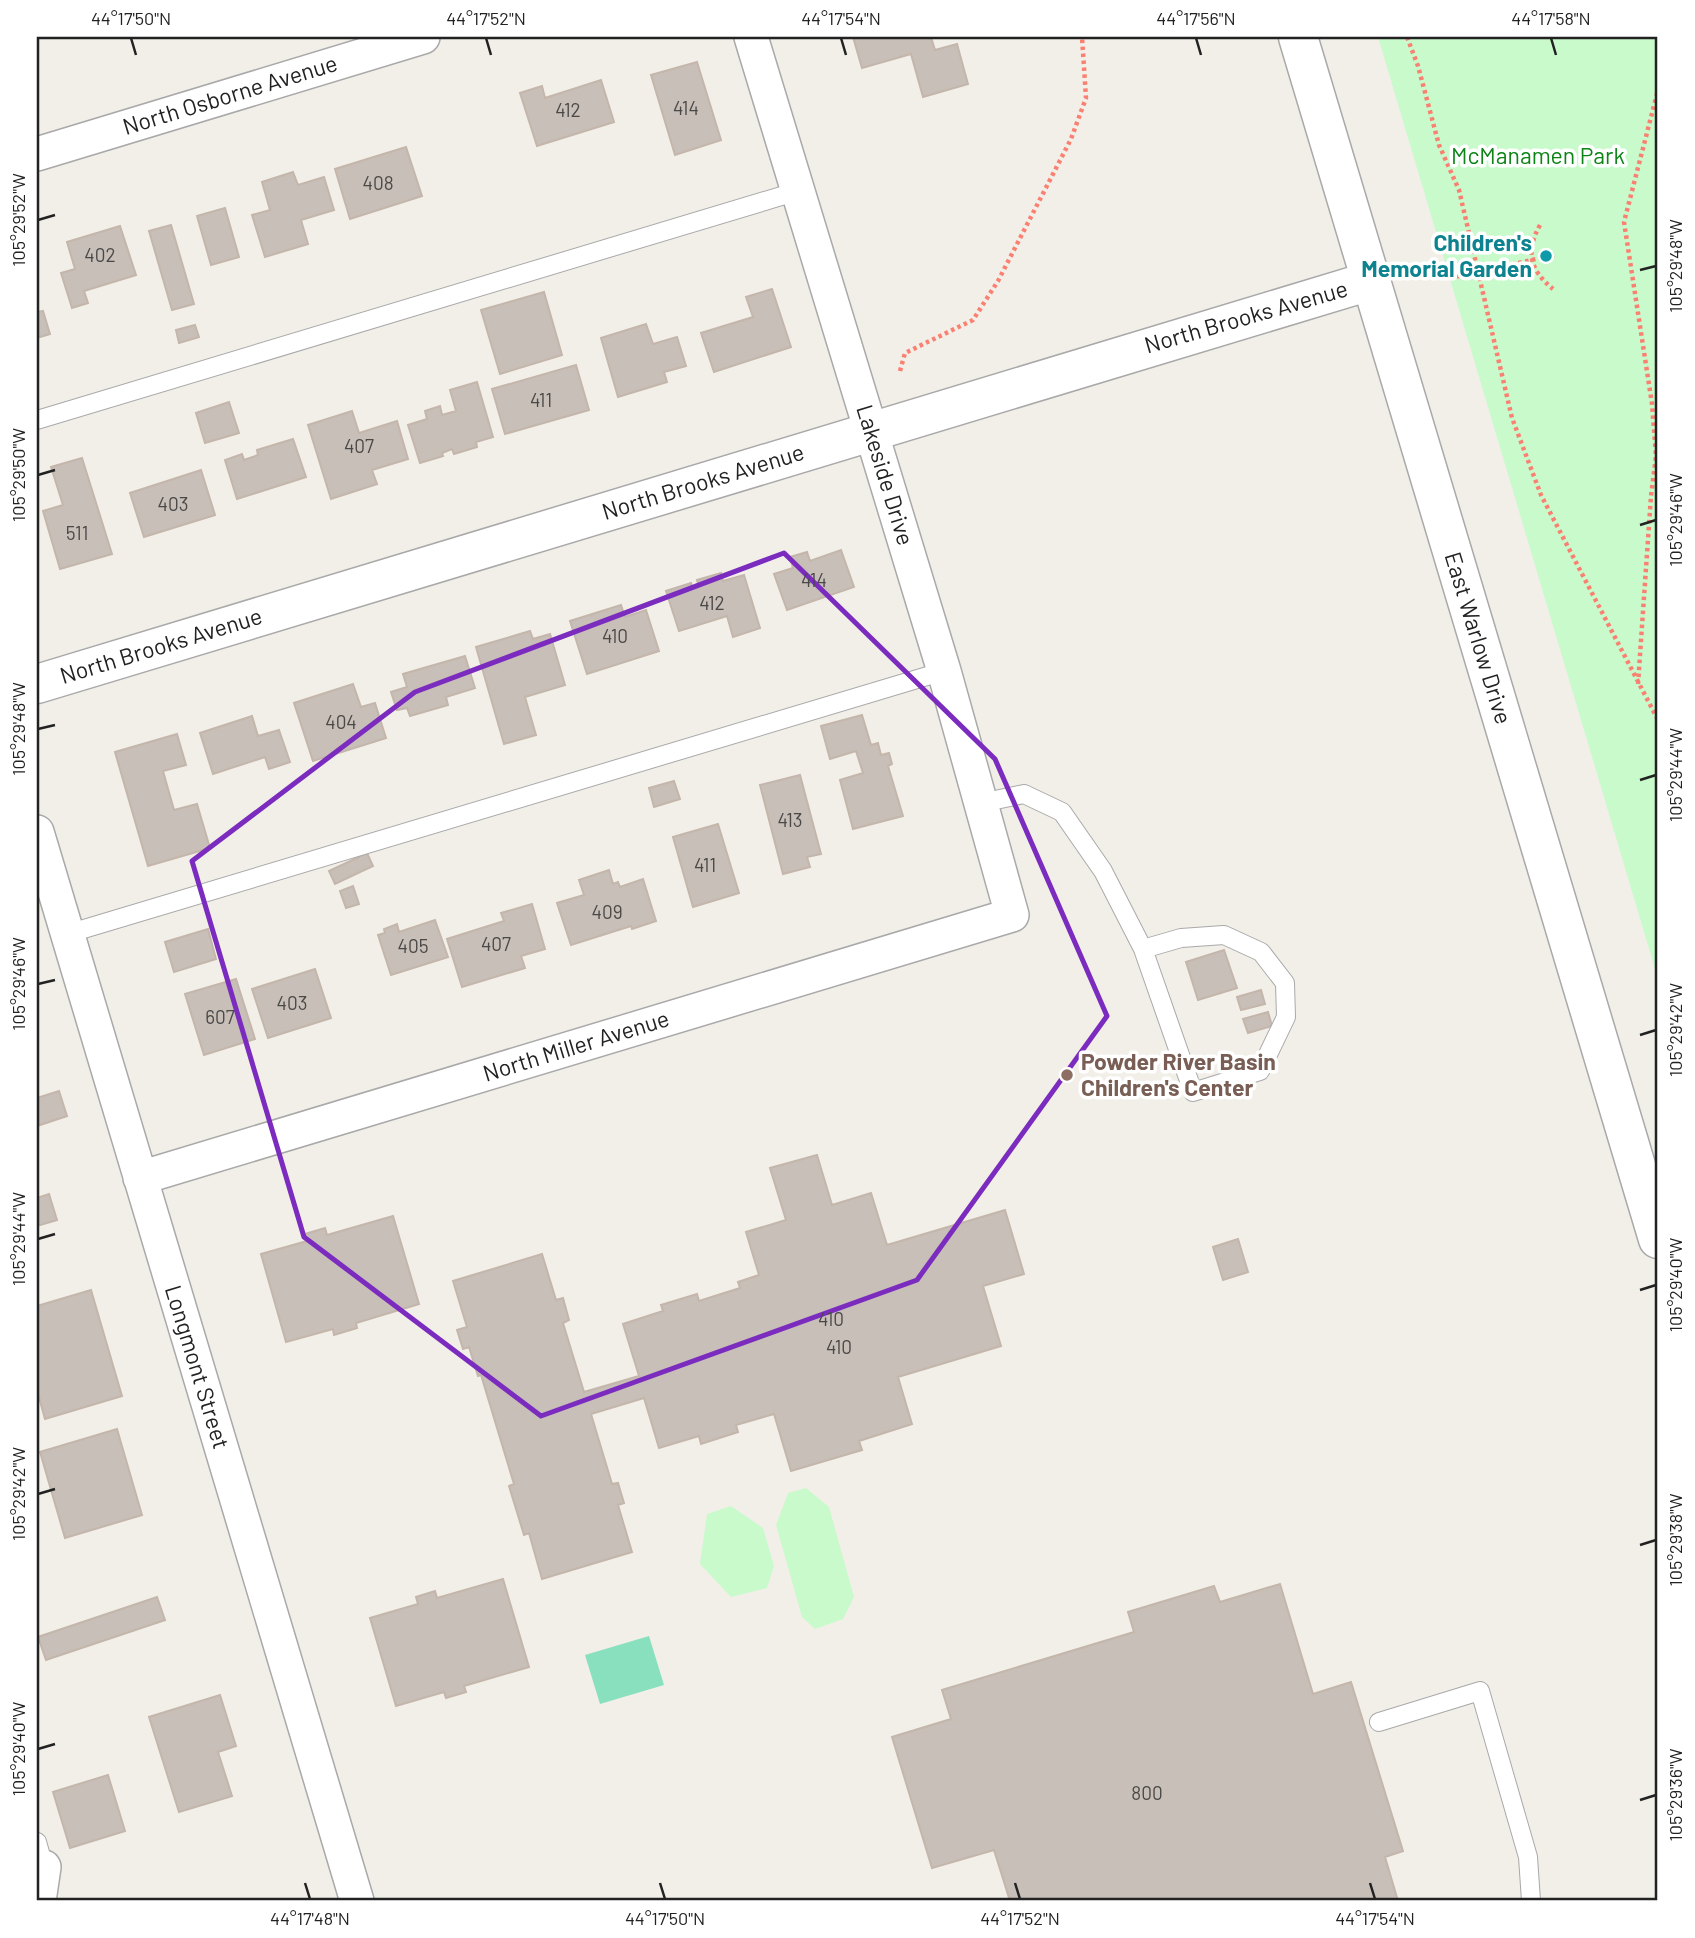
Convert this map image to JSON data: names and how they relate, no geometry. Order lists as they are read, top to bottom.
{
  "streets": {
    "street": [
      "North Osborne Avenue",
      "North Brooks Avenue",
      "Lakeside Drive",
      "East Warlow Drive",
      "North Miller Avenue",
      "Longmont Street"
    ]
  },
  "crossings": [
    ["North Brooks Avenue", "Lakeside Drive"],
    ["North Brooks Avenue", "East Warlow Drive"],
    ["Lakeside Drive", "North Miller Avenue"],
    ["North Miller Avenue", "Longmont Street"]
  ],
  "parks": ["McManamen Park"],
  "places": ["Children's Memorial Garden", "Powder River Basin Children's Center"],
  "house_numbers": [
    "414",
    "412",
    "408",
    "402",
    "411",
    "407",
    "403",
    "511",
    "414",
    "412",
    "410",
    "404",
    "413",
    "411",
    "409",
    "407",
    "405",
    "403",
    "607",
    "410",
    "410",
    "800"
  ],
  "coordinates": [
    "44°17'50\"N",
    "44°17'52\"N",
    "44°17'54\"N",
    "44°17'56\"N",
    "44°17'58\"N",
    "105°29'52\"W",
    "105°29'48\"W",
    "105°29'50\"W",
    "105°29'46\"W",
    "105°29'44\"W",
    "105°29'42\"W",
    "105°29'40\"W",
    "105°29'38\"W",
    "105°29'36\"W",
    "44°17'48\"N"
  ]
}
